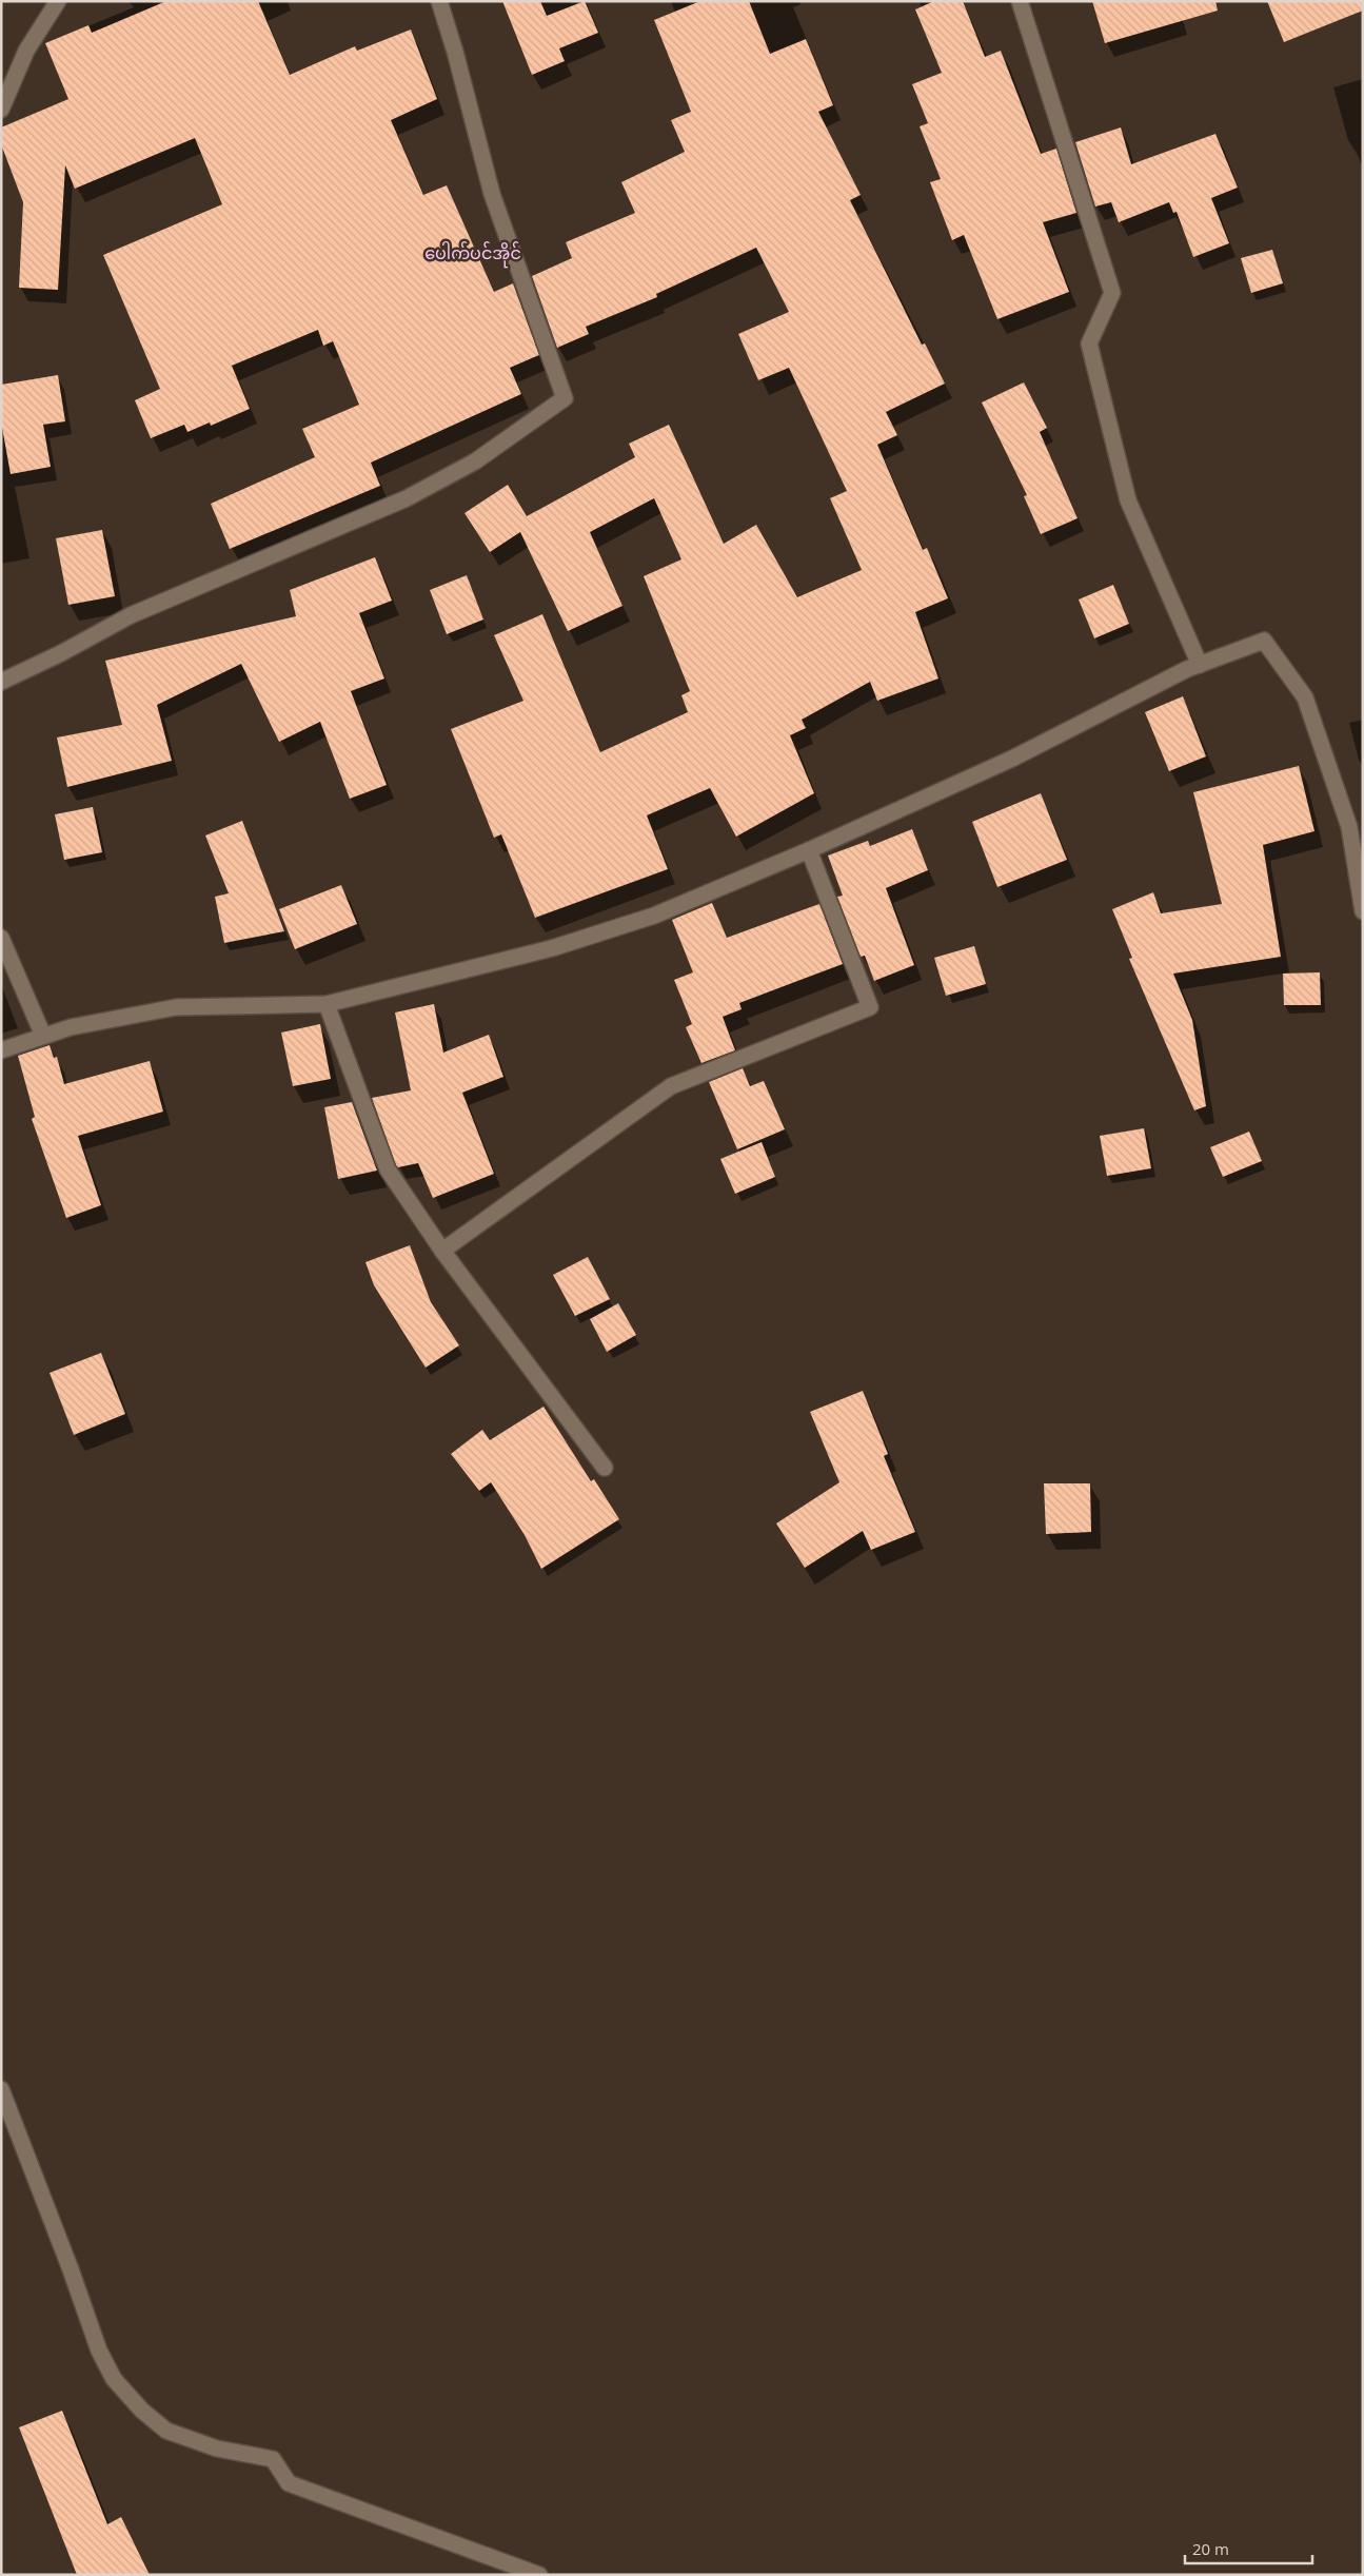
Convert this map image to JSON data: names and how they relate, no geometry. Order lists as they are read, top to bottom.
{
  "districts": ["ပေါက်ပင်အိုင်"],
  "scale_bar": "20 m"
}
